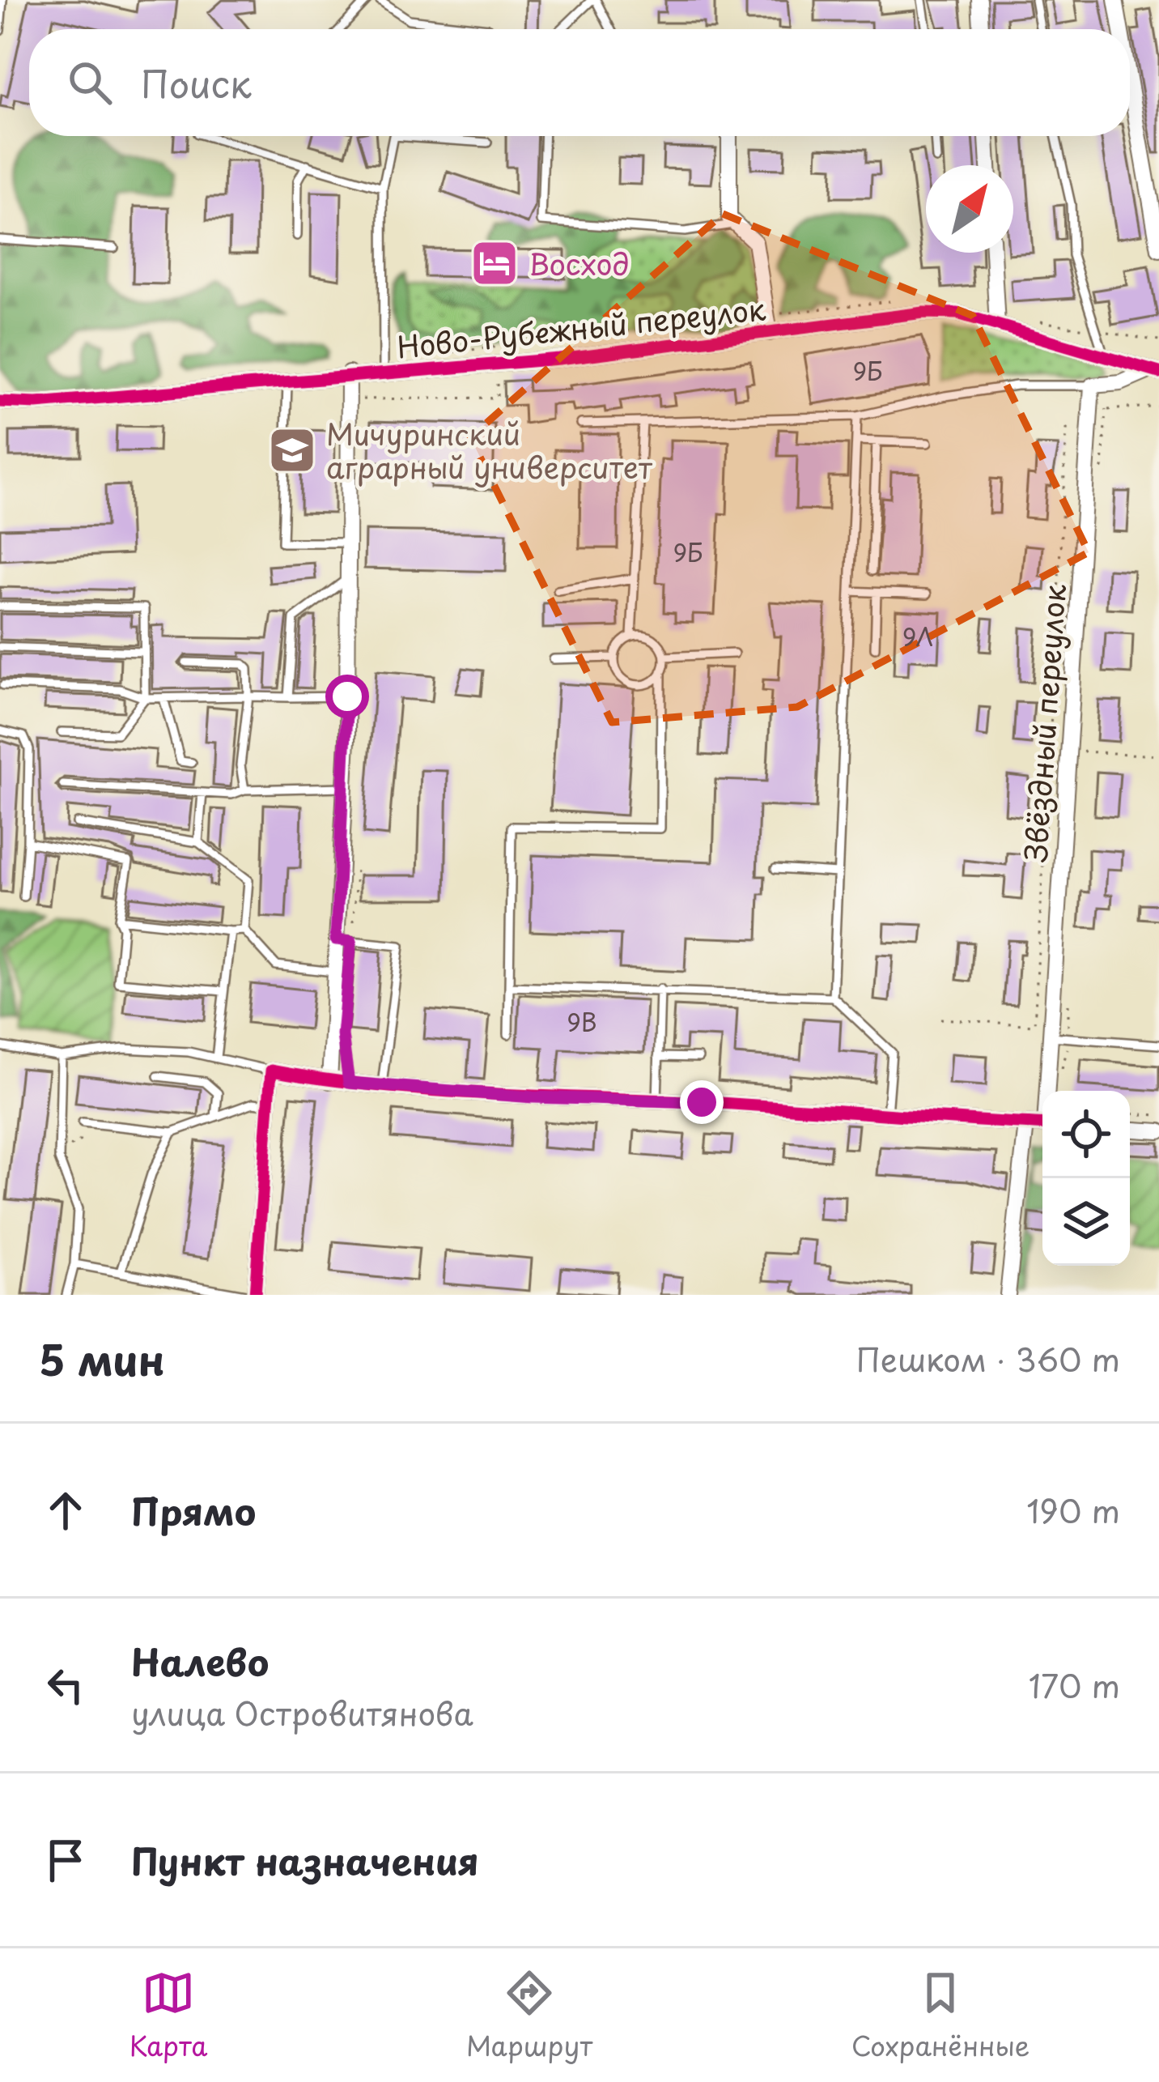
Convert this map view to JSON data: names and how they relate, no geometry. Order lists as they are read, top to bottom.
{
  "streets": {
    "street": ["Ново-Рубежный переулок", "Звёздный переулок"]
  },
  "places": {
    "hotel": ["Восход"],
    "school or university": ["Мичуринский аграрный университет"]
  },
  "house_numbers": [
    "9Б",
    "9Б",
    "9Л",
    "9В"
  ],
  "north": "top right",
  "page": {
    "search": "Поиск",
    "heading": ["5 мин", "Пешком · 360 m"],
    "list": [
      ["Прямо", "190 m"],
      ["Налево", "улица Островитянова", "170 m"],
      "Пункт назначения"
    ],
    "nav": ["Карта", "Маршрут", "Сохранённые"]
  }
}
